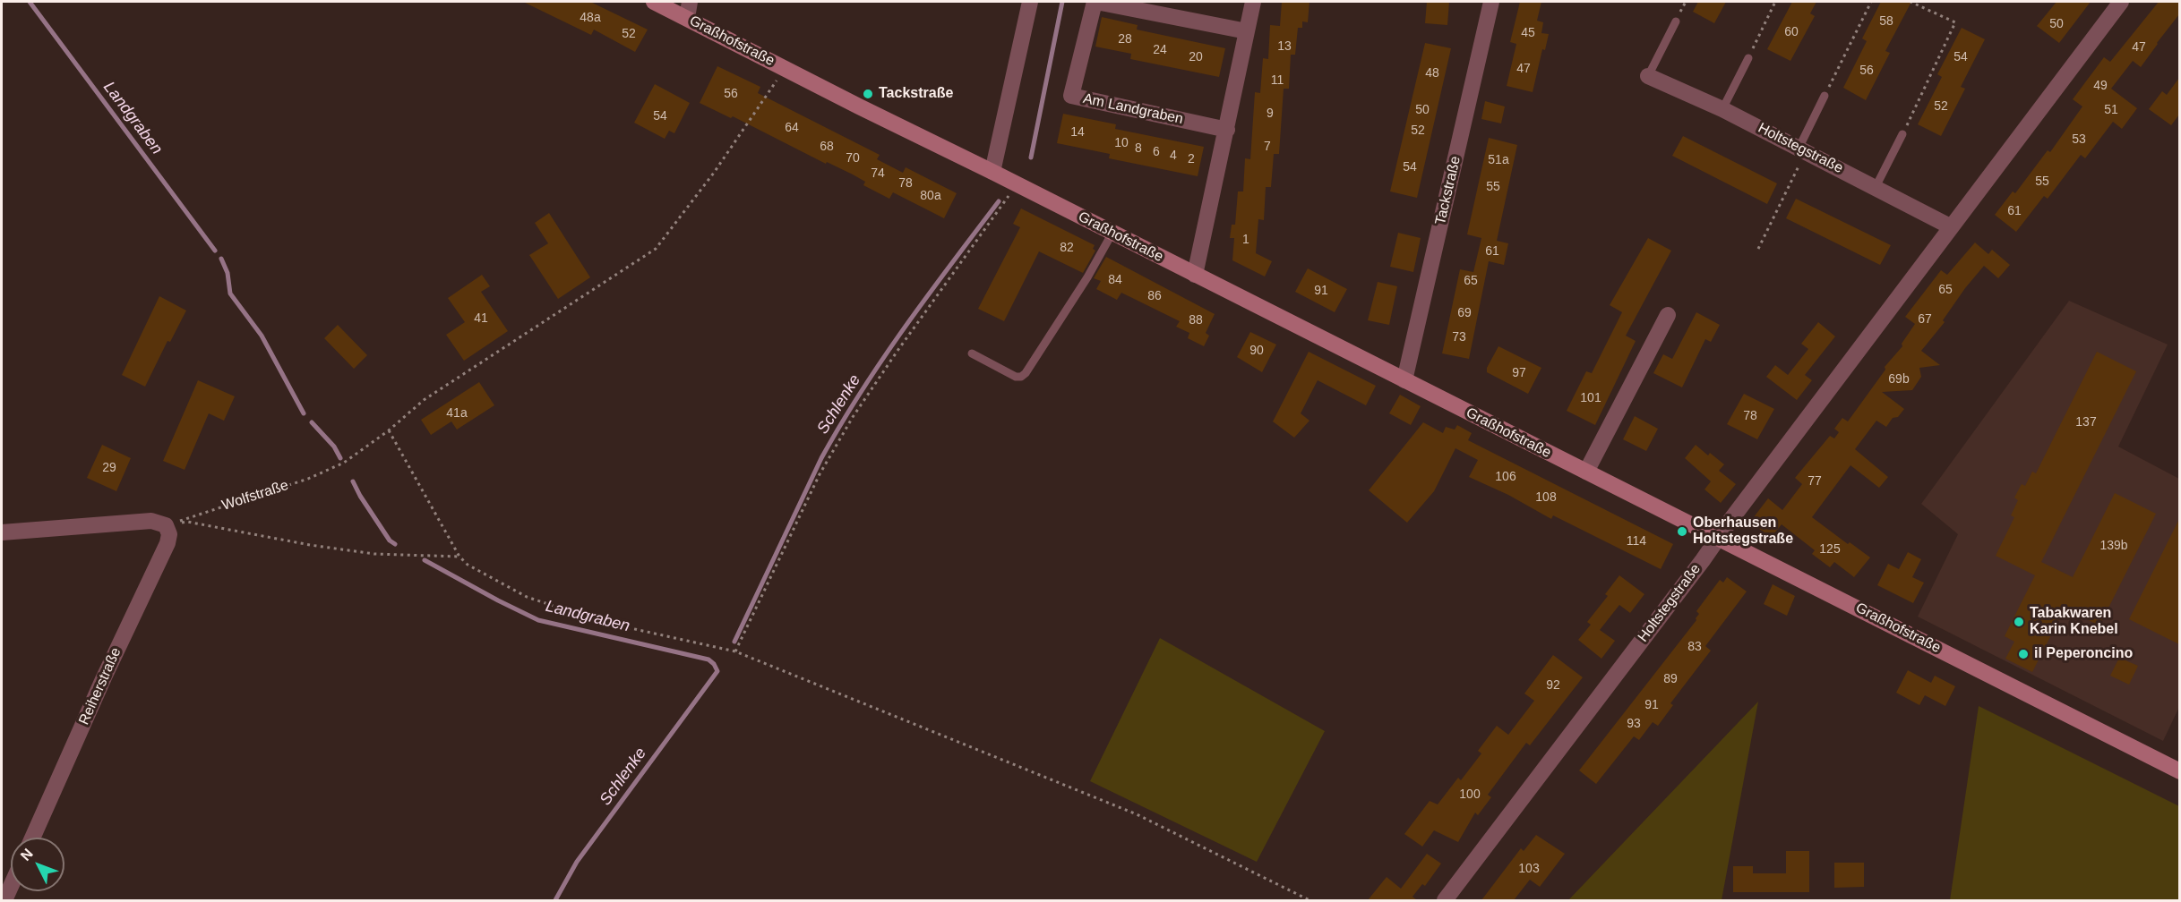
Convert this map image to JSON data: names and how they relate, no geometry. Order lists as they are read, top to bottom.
{
  "streets": {
    "street": [
      "Graßhofstraße",
      "Am Landgraben",
      "Holtstegstraße",
      "Tackstraße",
      "Reiherstraße"
    ],
    "path": ["Wolfstraße"]
  },
  "crossings": [
    ["Graßhofstraße", "Holtstegstraße"],
    ["Graßhofstraße", "Tackstraße"],
    ["Graßhofstraße", "Wolfstraße"],
    ["Wolfstraße", "Reiherstraße"]
  ],
  "water": ["Landgraben", "Schlenke"],
  "places": [
    "Tackstraße",
    "Oberhausen Holtstegstraße",
    "Tabakwaren Karin Knebel",
    "il Peperoncino"
  ],
  "house_numbers": [
    "48a",
    "58",
    "50",
    "60",
    "45",
    "52",
    "28",
    "13",
    "47",
    "24",
    "20",
    "54",
    "47",
    "56",
    "48",
    "11",
    "49",
    "56",
    "52",
    "50",
    "51",
    "9",
    "54",
    "64",
    "52",
    "14",
    "53",
    "10",
    "68",
    "7",
    "8",
    "6",
    "4",
    "70",
    "2",
    "51a",
    "54",
    "74",
    "55",
    "78",
    "55",
    "80a",
    "61",
    "1",
    "82",
    "61",
    "84",
    "65",
    "65",
    "91",
    "86",
    "69",
    "41",
    "67",
    "88",
    "73",
    "90",
    "97",
    "69b",
    "101",
    "41a",
    "78",
    "137",
    "29",
    "106",
    "77",
    "108",
    "114",
    "139b",
    "125",
    "83",
    "89",
    "92",
    "91",
    "93",
    "100",
    "103"
  ],
  "north": "top left"
}
